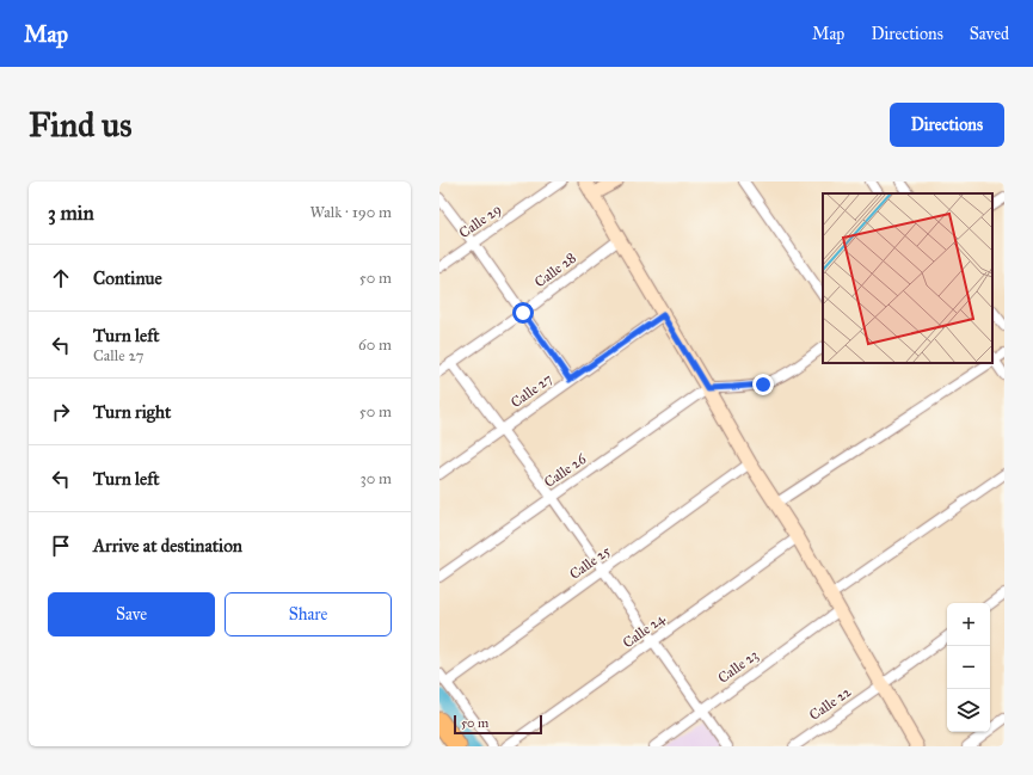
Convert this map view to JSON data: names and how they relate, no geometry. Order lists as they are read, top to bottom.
{
  "streets": {
    "street": [
      "Calle 29",
      "Calle 28",
      "Calle 27",
      "Calle 26",
      "Calle 25",
      "Calle 24",
      "Calle 23",
      "Calle 22"
    ]
  },
  "scale_bar": "50 m",
  "page": {
    "header": "Map",
    "nav": ["Map", "Directions", "Saved"],
    "buttons": [
      "Directions",
      ["Save", "Share"]
    ],
    "title": "Find us",
    "heading": ["3 min", "Walk · 190 m"],
    "list": [
      ["Continue", "50 m"],
      ["Turn left", "Calle 27", "60 m"],
      ["Turn right", "50 m"],
      ["Turn left", "30 m"],
      "Arrive at destination"
    ],
    "map_buttons": ["+", "−"],
    "scale": "50 m"
  }
}
